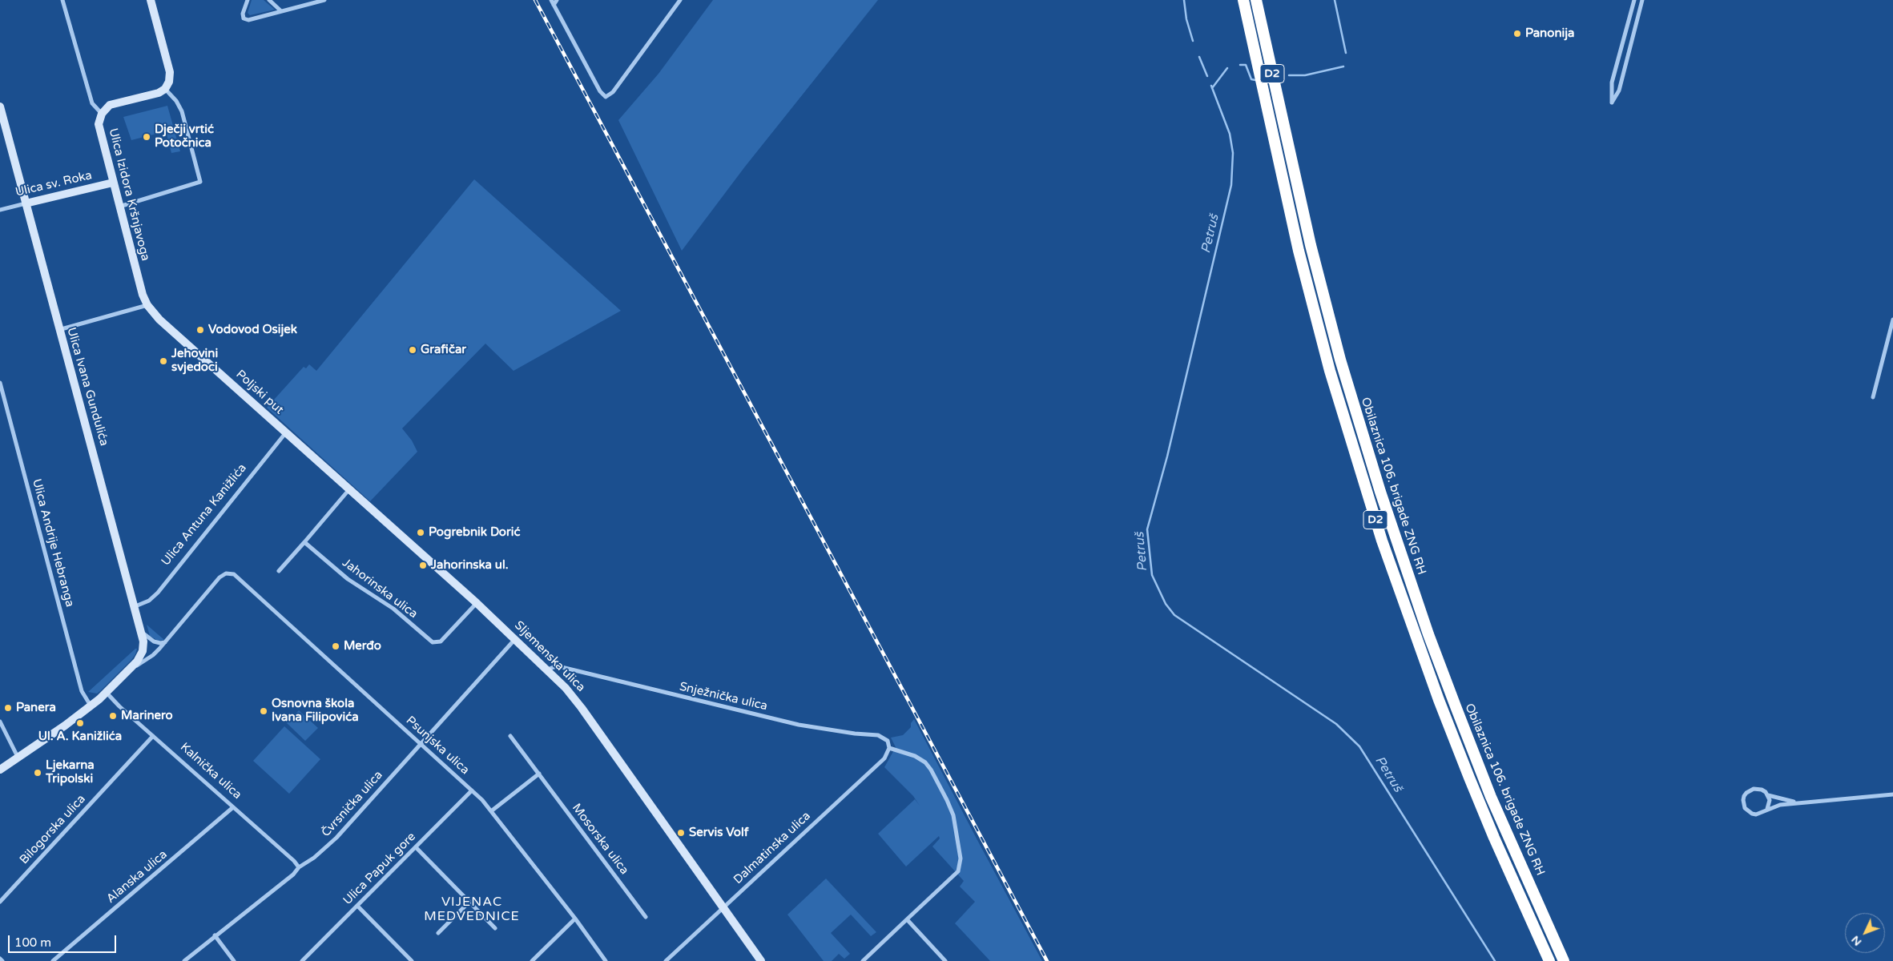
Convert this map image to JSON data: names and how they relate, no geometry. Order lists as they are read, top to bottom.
{
  "streets": {
    "highway": ["D2", "Obilaznica 106. brigade ZNG RH"],
    "street": [
      "Ulica sv. Roka",
      "Ulica Izidora Kršnjavoga",
      "Ulica Ivana Gundulića",
      "Poljski put",
      "Ulica Antuna Kanižlića",
      "Ulica Andrije Hebranga",
      "Jahorinska ulica",
      "Sljemenska ulica",
      "Snježnička ulica",
      "Psunjska ulica",
      "Kalnička ulica",
      "Čvrsnička ulica",
      "Bilogorska ulica",
      "Mosorska ulica",
      "Dalmatinska ulica",
      "Ulica Papuk gore",
      "Alanska ulica"
    ]
  },
  "crossings": [
    ["Ulica sv. Roka", "Ulica Izidora Kršnjavoga"],
    ["Ulica sv. Roka", "Ulica Ivana Gundulića"],
    ["Ulica Izidora Kršnjavoga", "Poljski put"],
    ["Ulica Ivana Gundulića", "Ulica Antuna Kanižlića"],
    ["Poljski put", "Ulica Antuna Kanižlića"],
    ["Poljski put", "Sljemenska ulica"],
    ["Ulica Antuna Kanižlića", "Sljemenska ulica"],
    ["Jahorinska ulica", "Sljemenska ulica"],
    ["Sljemenska ulica", "Snježnička ulica"],
    ["Sljemenska ulica", "Čvrsnička ulica"],
    ["Sljemenska ulica", "Dalmatinska ulica"],
    ["Snježnička ulica", "Dalmatinska ulica"],
    ["Psunjska ulica", "Čvrsnička ulica"],
    ["Psunjska ulica", "Ulica Papuk gore"],
    ["Kalnička ulica", "Čvrsnička ulica"],
    ["Kalnička ulica", "Bilogorska ulica"],
    ["Kalnička ulica", "Alanska ulica"]
  ],
  "districts": ["VIJENAC MEDVEDNICE"],
  "water": ["Petruš"],
  "places": [
    "Panonija",
    "Dječji vrtić Potočnica",
    "Vodovod Osijek",
    "Grafičar",
    "Jehovini svjedoci",
    "Pogrebnik Dorić",
    "Jahorinska ul.",
    "Merđo",
    "Panera",
    "Osnovna škola Ivana Filipovića",
    "Marinero",
    "Ul. A. Kanižlića",
    "Ljekarna Tripolski",
    "Servis Volf"
  ],
  "scale_bar": "100 m",
  "north": "bottom left"
}
